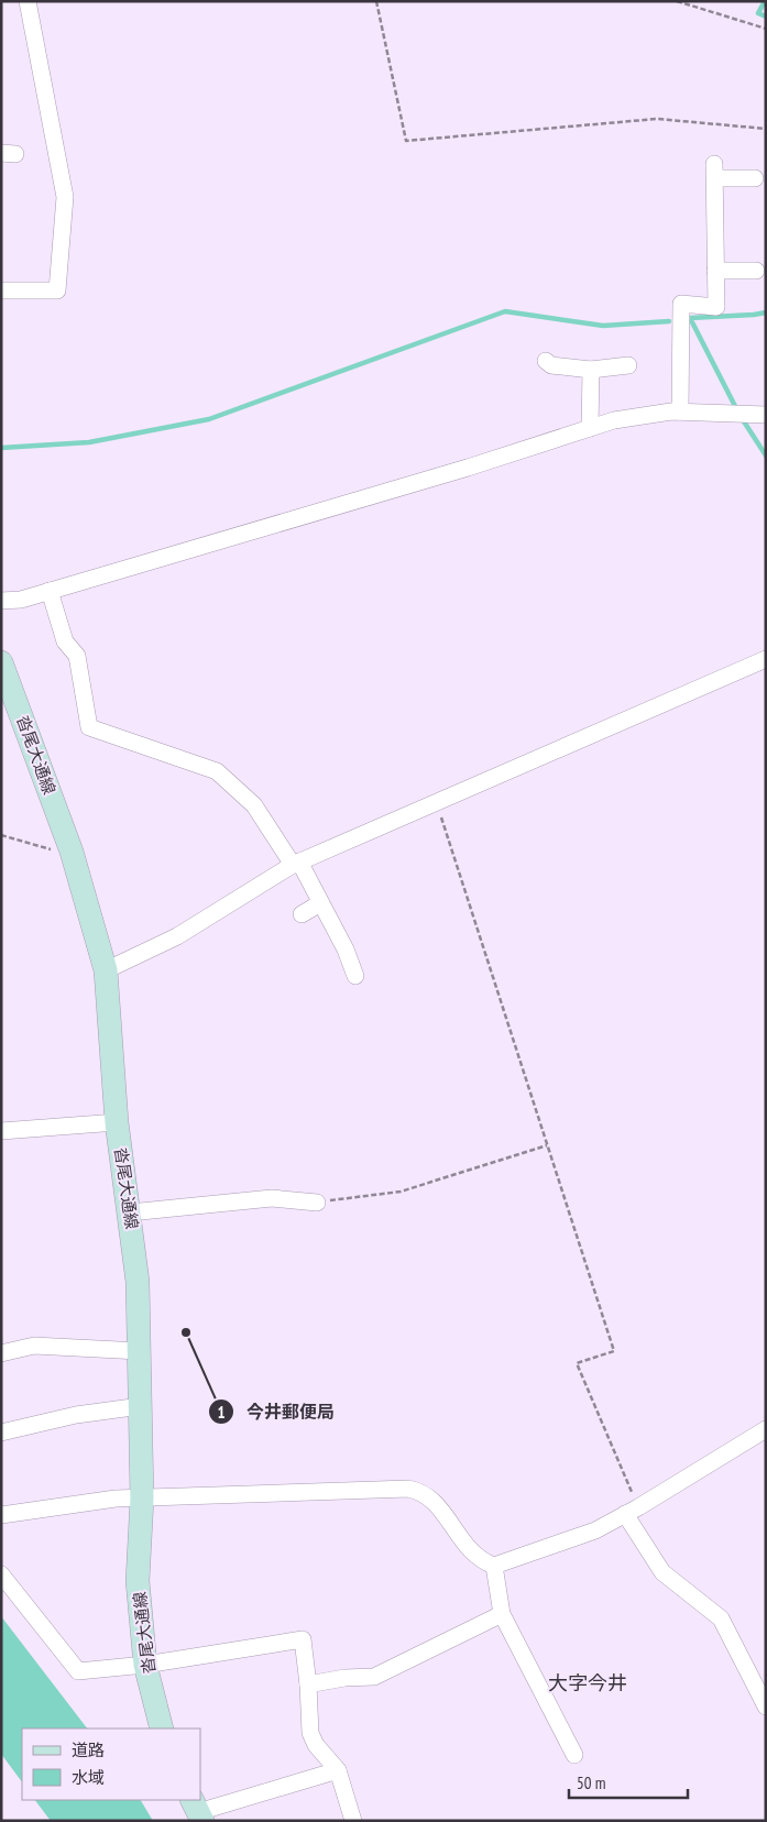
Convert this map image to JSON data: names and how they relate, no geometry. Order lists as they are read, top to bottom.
{
  "streets": {
    "main road": ["沓尾大通線"]
  },
  "districts": ["大字今井"],
  "places": ["今井郵便局"],
  "legend": ["道路", "水域"],
  "scale_bar": "50 m"
}
